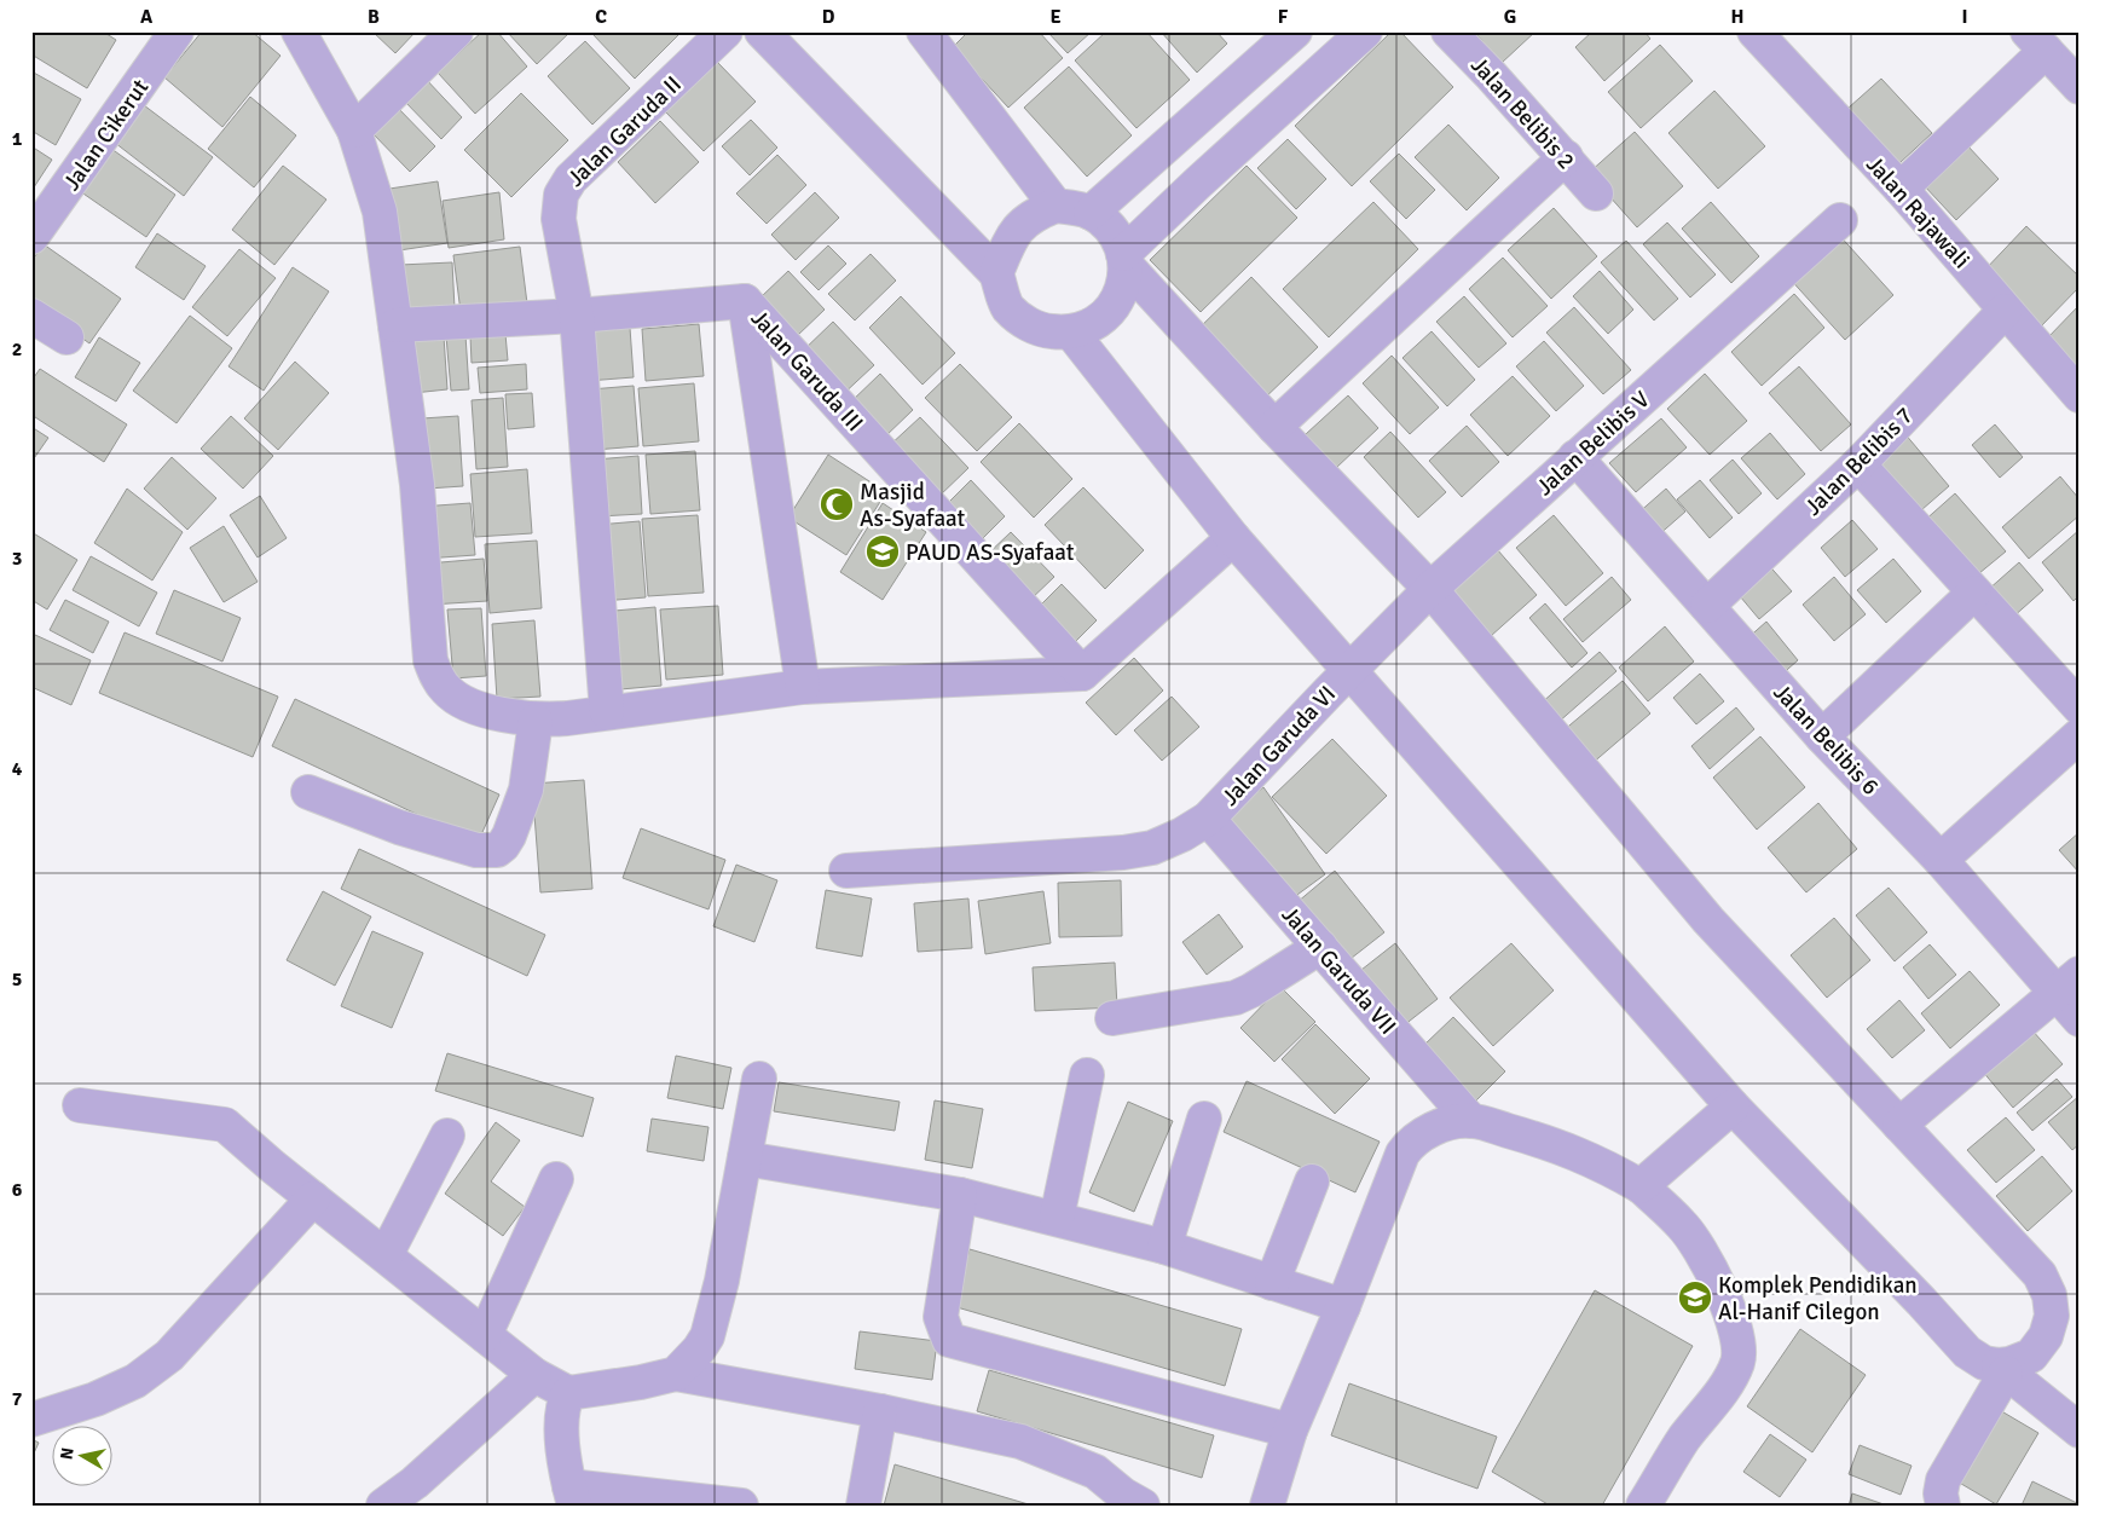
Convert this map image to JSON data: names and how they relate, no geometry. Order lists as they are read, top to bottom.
{
  "streets": {
    "street": [
      "Jalan Belibis 2",
      "Jalan Garuda II",
      "Jalan Cikerut",
      "Jalan Rajawali",
      "Jalan Garuda III",
      "Jalan Belibis V",
      "Jalan Belibis 7",
      "Jalan Belibis 6",
      "Jalan Garuda VI",
      "Jalan Garuda VII"
    ]
  },
  "crossings": [
    ["Jalan Garuda II", "Jalan Garuda III"],
    ["Jalan Rajawali", "Jalan Belibis 7"],
    ["Jalan Belibis V", "Jalan Belibis 6"],
    ["Jalan Belibis V", "Jalan Garuda VI"],
    ["Jalan Belibis 7", "Jalan Belibis 6"],
    ["Jalan Garuda VI", "Jalan Garuda VII"]
  ],
  "places": {
    "mosque": ["Masjid As-Syafaat"],
    "school or university": ["PAUD AS-Syafaat", "Komplek Pendidikan Al-Hanif Cilegon"]
  },
  "north": "left",
  "grid": {
    "columns": [
      "A",
      "B",
      "C",
      "D",
      "E",
      "F",
      "G",
      "H",
      "I"
    ],
    "rows": [
      "1",
      "2",
      "3",
      "4",
      "5",
      "6",
      "7"
    ]
  }
}
